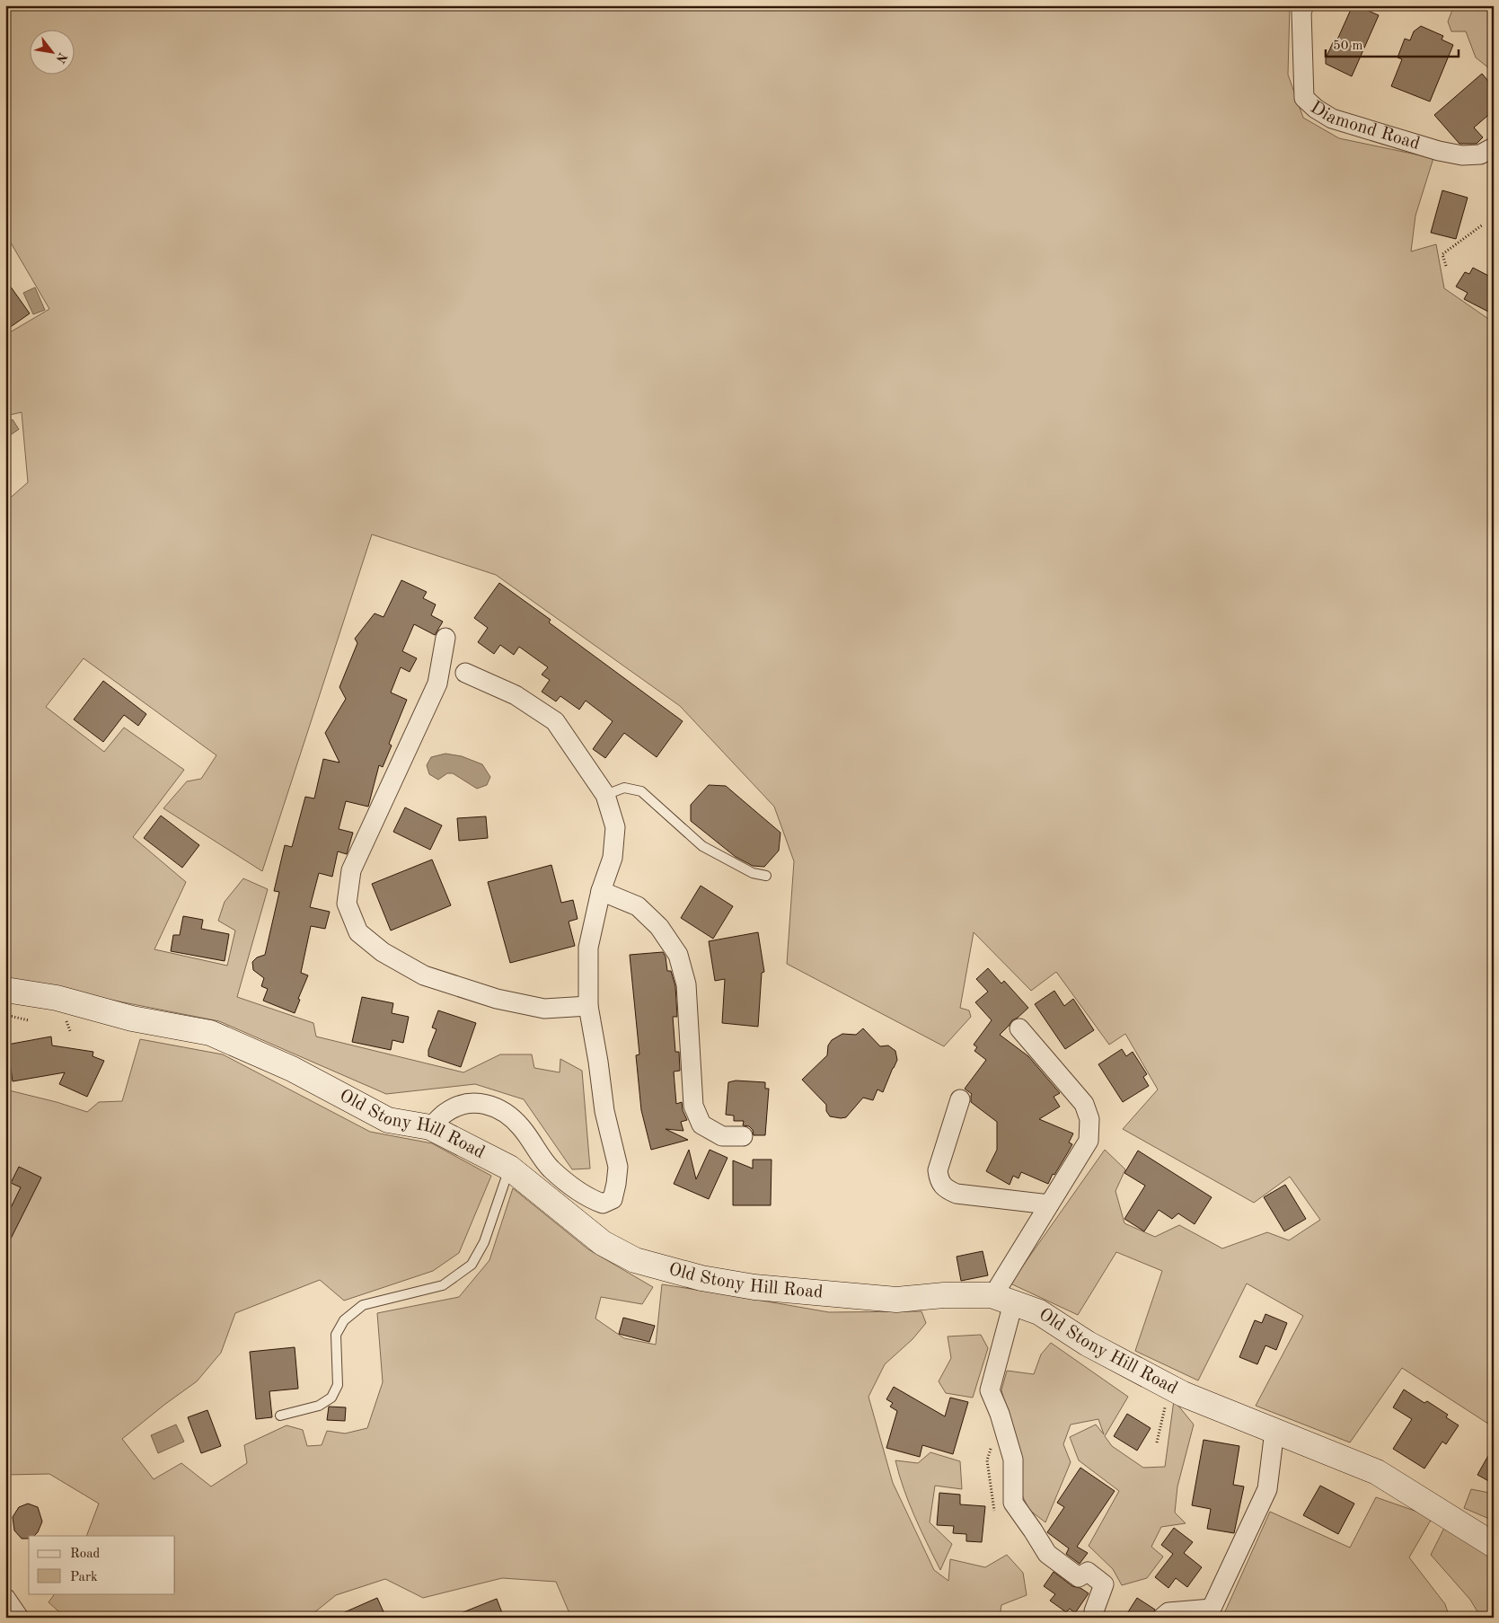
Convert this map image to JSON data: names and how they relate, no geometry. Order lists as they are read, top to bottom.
{
  "streets": {
    "street": ["Diamond Road", "Old Stony Hill Road"]
  },
  "legend": ["Road", "Park"],
  "scale_bar": "50 m",
  "north": "bottom right"
}
